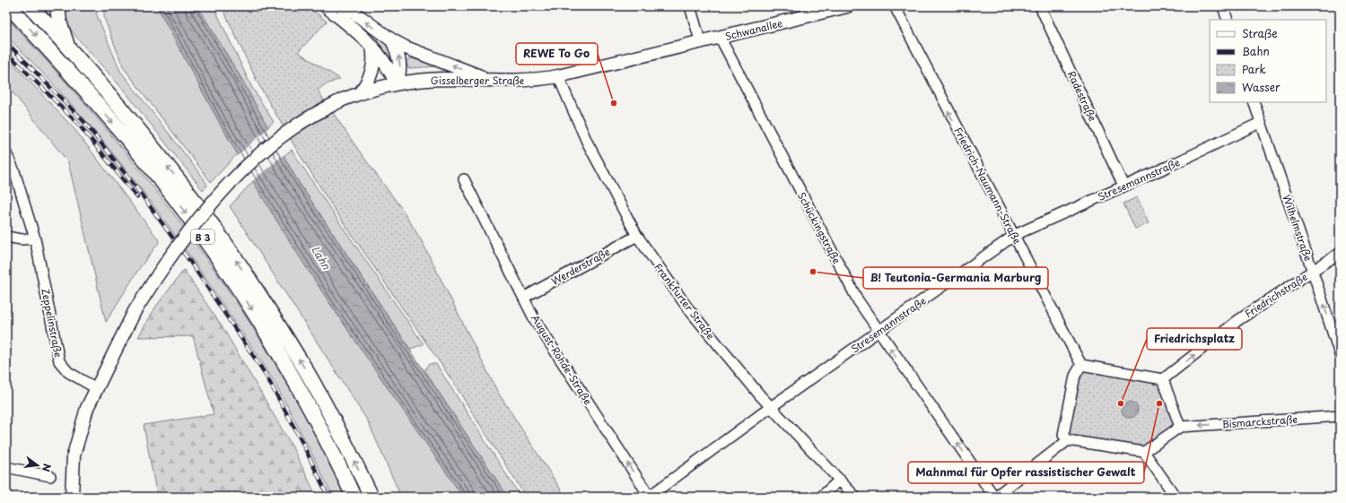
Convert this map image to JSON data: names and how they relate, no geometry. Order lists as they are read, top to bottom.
{
  "streets": {
    "highway": ["B 3"],
    "main road": ["Schwanallee", "Gisselberger Straße"],
    "street": [
      "Radestraße",
      "Stresemannstraße",
      "Friedrich-Naumann-Straße",
      "Schückingstraße",
      "Wilhelmstraße",
      "Werderstraße",
      "Friedrichstraße",
      "Frankfurter Straße",
      "Zeppelinstraße",
      "August-Rohde-Straße",
      "Bismarckstraße"
    ]
  },
  "crossings": [
    ["Schwanallee", "Gisselberger Straße"],
    ["Schwanallee", "Schückingstraße"],
    ["Schwanallee", "Frankfurter Straße"],
    ["Gisselberger Straße", "Frankfurter Straße"],
    ["Gisselberger Straße", "Zeppelinstraße"],
    ["Radestraße", "Stresemannstraße"],
    ["Stresemannstraße", "Friedrich-Naumann-Straße"],
    ["Stresemannstraße", "Schückingstraße"],
    ["Stresemannstraße", "Wilhelmstraße"],
    ["Stresemannstraße", "Frankfurter Straße"],
    ["Stresemannstraße", "August-Rohde-Straße"],
    ["Wilhelmstraße", "Friedrichstraße"],
    ["Werderstraße", "Frankfurter Straße"],
    ["Werderstraße", "August-Rohde-Straße"]
  ],
  "one_way": [
    "Friedrich-Naumann-Straße",
    "Schückingstraße",
    "Friedrichstraße",
    "August-Rohde-Straße",
    "Bismarckstraße"
  ],
  "water": ["Lahn"],
  "places": [
    "REWE To Go",
    "B! Teutonia-Germania Marburg",
    "Friedrichsplatz",
    "Mahnmal für Opfer rassistischer Gewalt"
  ],
  "legend": [
    "Straße",
    "Bahn",
    "Park",
    "Wasser"
  ],
  "north": "right"
}
